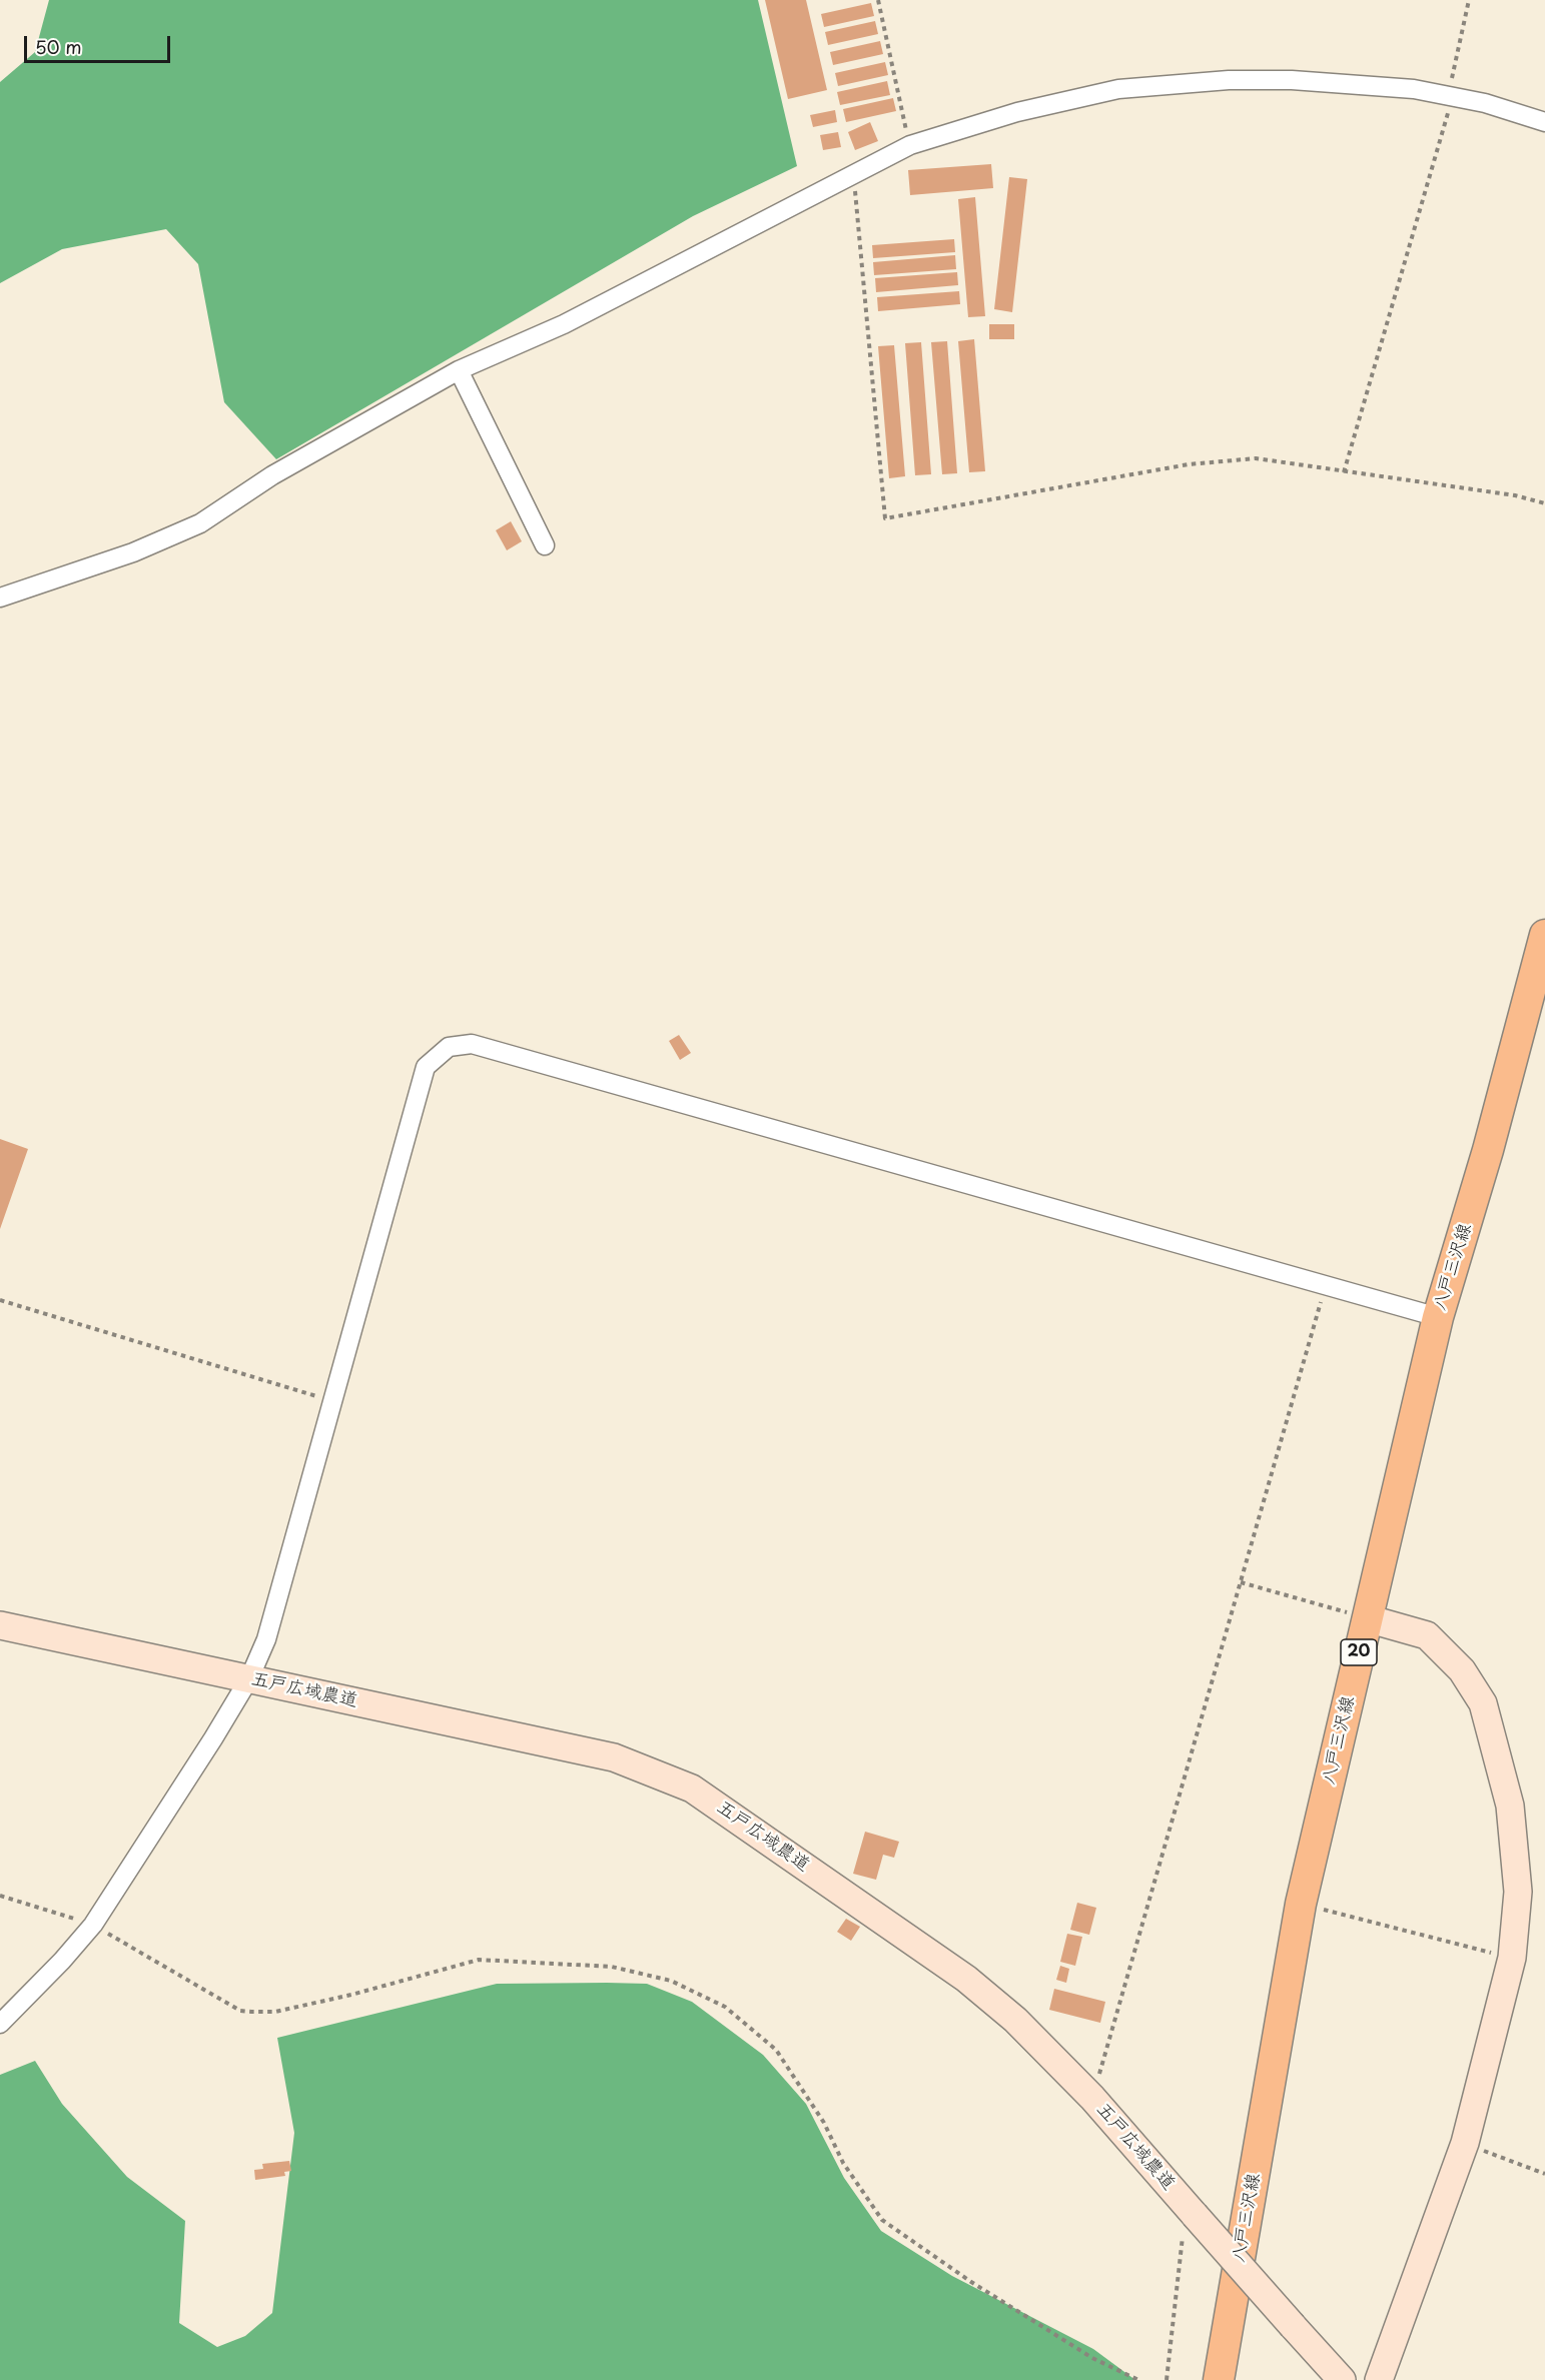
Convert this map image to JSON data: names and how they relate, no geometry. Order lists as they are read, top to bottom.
{
  "streets": {
    "main road": ["八戸三沢線", "20"],
    "street": ["五戸広域農道"]
  },
  "scale_bar": "50 m"
}
